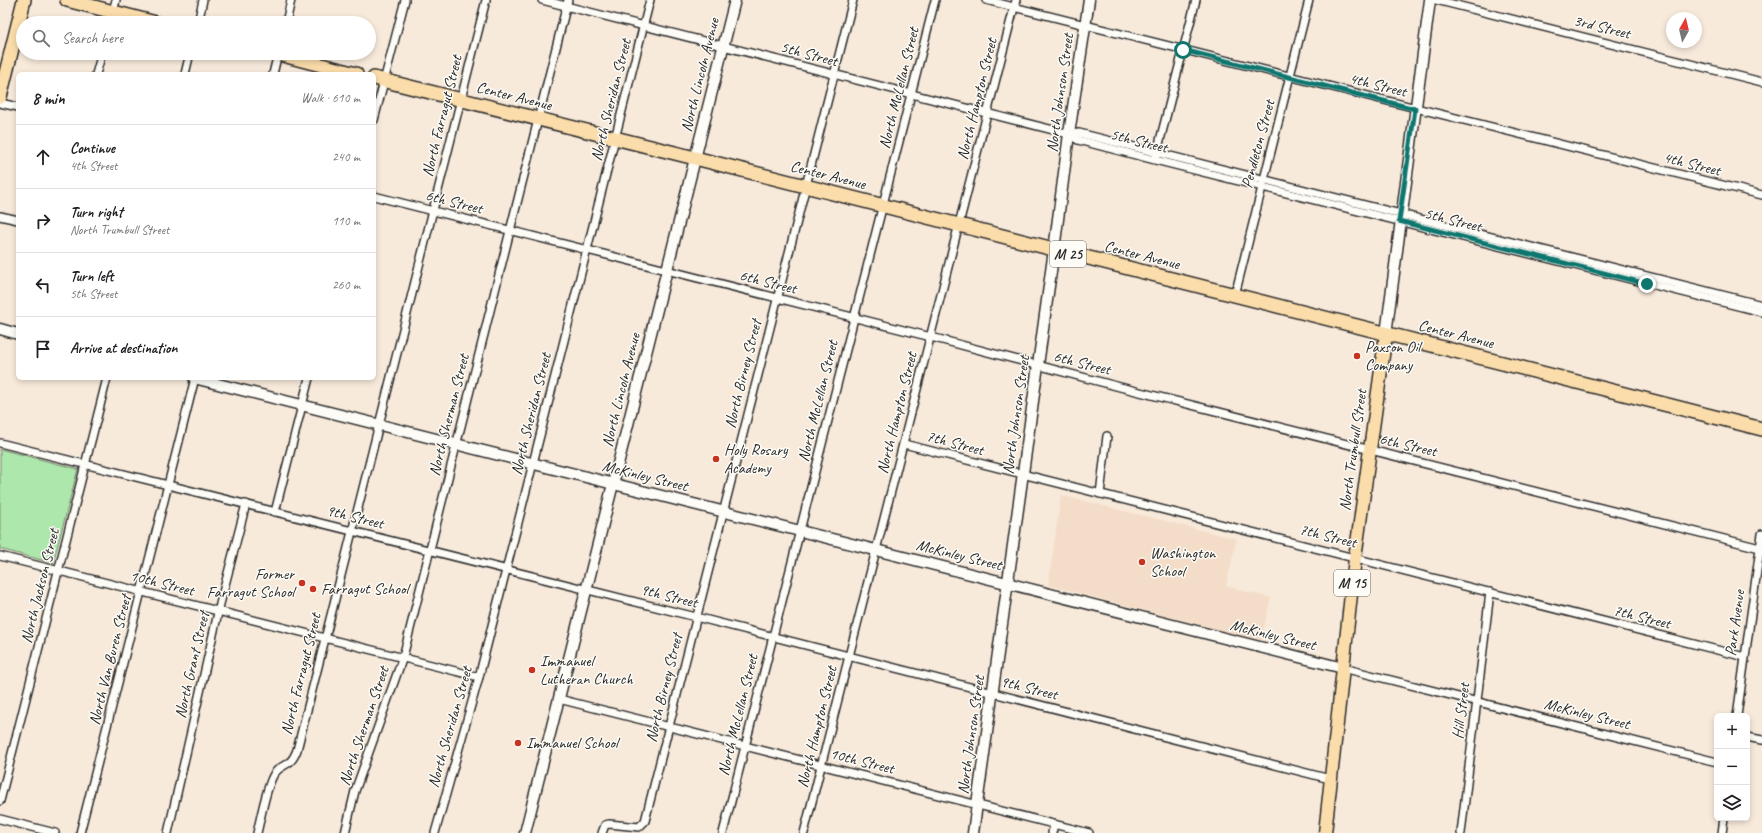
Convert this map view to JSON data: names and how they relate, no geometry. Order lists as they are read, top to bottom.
{
  "streets": {
    "highway": ["Center Avenue", "M 25"],
    "main road": ["North Trumbull Street", "M 15"],
    "street": [
      "3rd Street",
      "5th Street",
      "North Lincoln Avenue",
      "4th Street",
      "North McLellan Street",
      "North Johnson Street",
      "North Hampton Street",
      "North Sheridan Street",
      "North Farragut Street",
      "Pendleton Street",
      "6th Street",
      "North Birney Street",
      "North Sherman Street",
      "7th Street",
      "McKinley Street",
      "9th Street",
      "10th Street",
      "North Jackson Street",
      "Park Avenue",
      "North Van Buren Street",
      "North Grant Street",
      "Hill Street"
    ]
  },
  "crossings": [
    ["5th Street", "North Lincoln Avenue"],
    ["5th Street", "North McLellan Street"],
    ["5th Street", "North Johnson Street"],
    ["5th Street", "North Hampton Street"],
    ["5th Street", "North Sheridan Street"],
    ["5th Street", "Pendleton Street"],
    ["5th Street", "North Birney Street"],
    ["5th Street", "North Sherman Street"],
    ["5th Street", "North Trumbull Street"],
    ["North Lincoln Avenue", "Center Avenue"],
    ["North Lincoln Avenue", "6th Street"],
    ["North Lincoln Avenue", "McKinley Street"],
    ["North Lincoln Avenue", "9th Street"],
    ["North Lincoln Avenue", "10th Street"],
    ["4th Street", "North Johnson Street"],
    ["4th Street", "North Hampton Street"],
    ["4th Street", "Pendleton Street"],
    ["4th Street", "North Trumbull Street"],
    ["North McLellan Street", "Center Avenue"],
    ["North McLellan Street", "6th Street"],
    ["North McLellan Street", "McKinley Street"],
    ["North McLellan Street", "9th Street"],
    ["North McLellan Street", "10th Street"],
    ["North Johnson Street", "Center Avenue"],
    ["North Johnson Street", "6th Street"],
    ["North Johnson Street", "7th Street"],
    ["North Johnson Street", "McKinley Street"],
    ["North Johnson Street", "9th Street"],
    ["North Johnson Street", "10th Street"],
    ["Center Avenue", "North Hampton Street"],
    ["Center Avenue", "North Sheridan Street"],
    ["Center Avenue", "North Farragut Street"],
    ["Center Avenue", "Pendleton Street"],
    ["Center Avenue", "North Birney Street"],
    ["Center Avenue", "North Sherman Street"],
    ["Center Avenue", "North Trumbull Street"],
    ["North Hampton Street", "6th Street"],
    ["North Hampton Street", "7th Street"],
    ["North Hampton Street", "McKinley Street"],
    ["North Hampton Street", "9th Street"],
    ["North Hampton Street", "10th Street"],
    ["North Sheridan Street", "6th Street"],
    ["North Sheridan Street", "McKinley Street"],
    ["North Sheridan Street", "9th Street"],
    ["North Sheridan Street", "10th Street"],
    ["North Farragut Street", "6th Street"],
    ["North Farragut Street", "McKinley Street"],
    ["North Farragut Street", "9th Street"],
    ["North Farragut Street", "10th Street"],
    ["6th Street", "North Birney Street"],
    ["6th Street", "North Sherman Street"],
    ["6th Street", "North Trumbull Street"],
    ["6th Street", "Park Avenue"],
    ["North Birney Street", "McKinley Street"],
    ["North Birney Street", "9th Street"],
    ["North Birney Street", "10th Street"],
    ["North Sherman Street", "McKinley Street"],
    ["North Sherman Street", "9th Street"],
    ["North Sherman Street", "10th Street"],
    ["7th Street", "North Trumbull Street"],
    ["7th Street", "Park Avenue"],
    ["7th Street", "Hill Street"],
    ["North Trumbull Street", "McKinley Street"],
    ["North Trumbull Street", "9th Street"],
    ["McKinley Street", "Hill Street"],
    ["9th Street", "North Jackson Street"],
    ["9th Street", "North Van Buren Street"],
    ["9th Street", "North Grant Street"],
    ["10th Street", "North Jackson Street"],
    ["10th Street", "North Van Buren Street"],
    ["10th Street", "North Grant Street"]
  ],
  "places": [
    "Paxson Oil Company",
    "Holy Rosary Academy",
    "Washington School",
    "Former Farragut School",
    "Farragut School",
    "Immanuel Lutheran Church",
    "Immanuel School"
  ],
  "north": "top",
  "page": {
    "search": "Search here",
    "heading": ["8 min", "Walk · 610 m"],
    "list": [
      ["Continue", "4th Street", "240 m"],
      ["Turn right", "North Trumbull Street", "110 m"],
      ["Turn left", "5th Street", "260 m"],
      "Arrive at destination"
    ],
    "map_buttons": ["+", "−"]
  }
}
